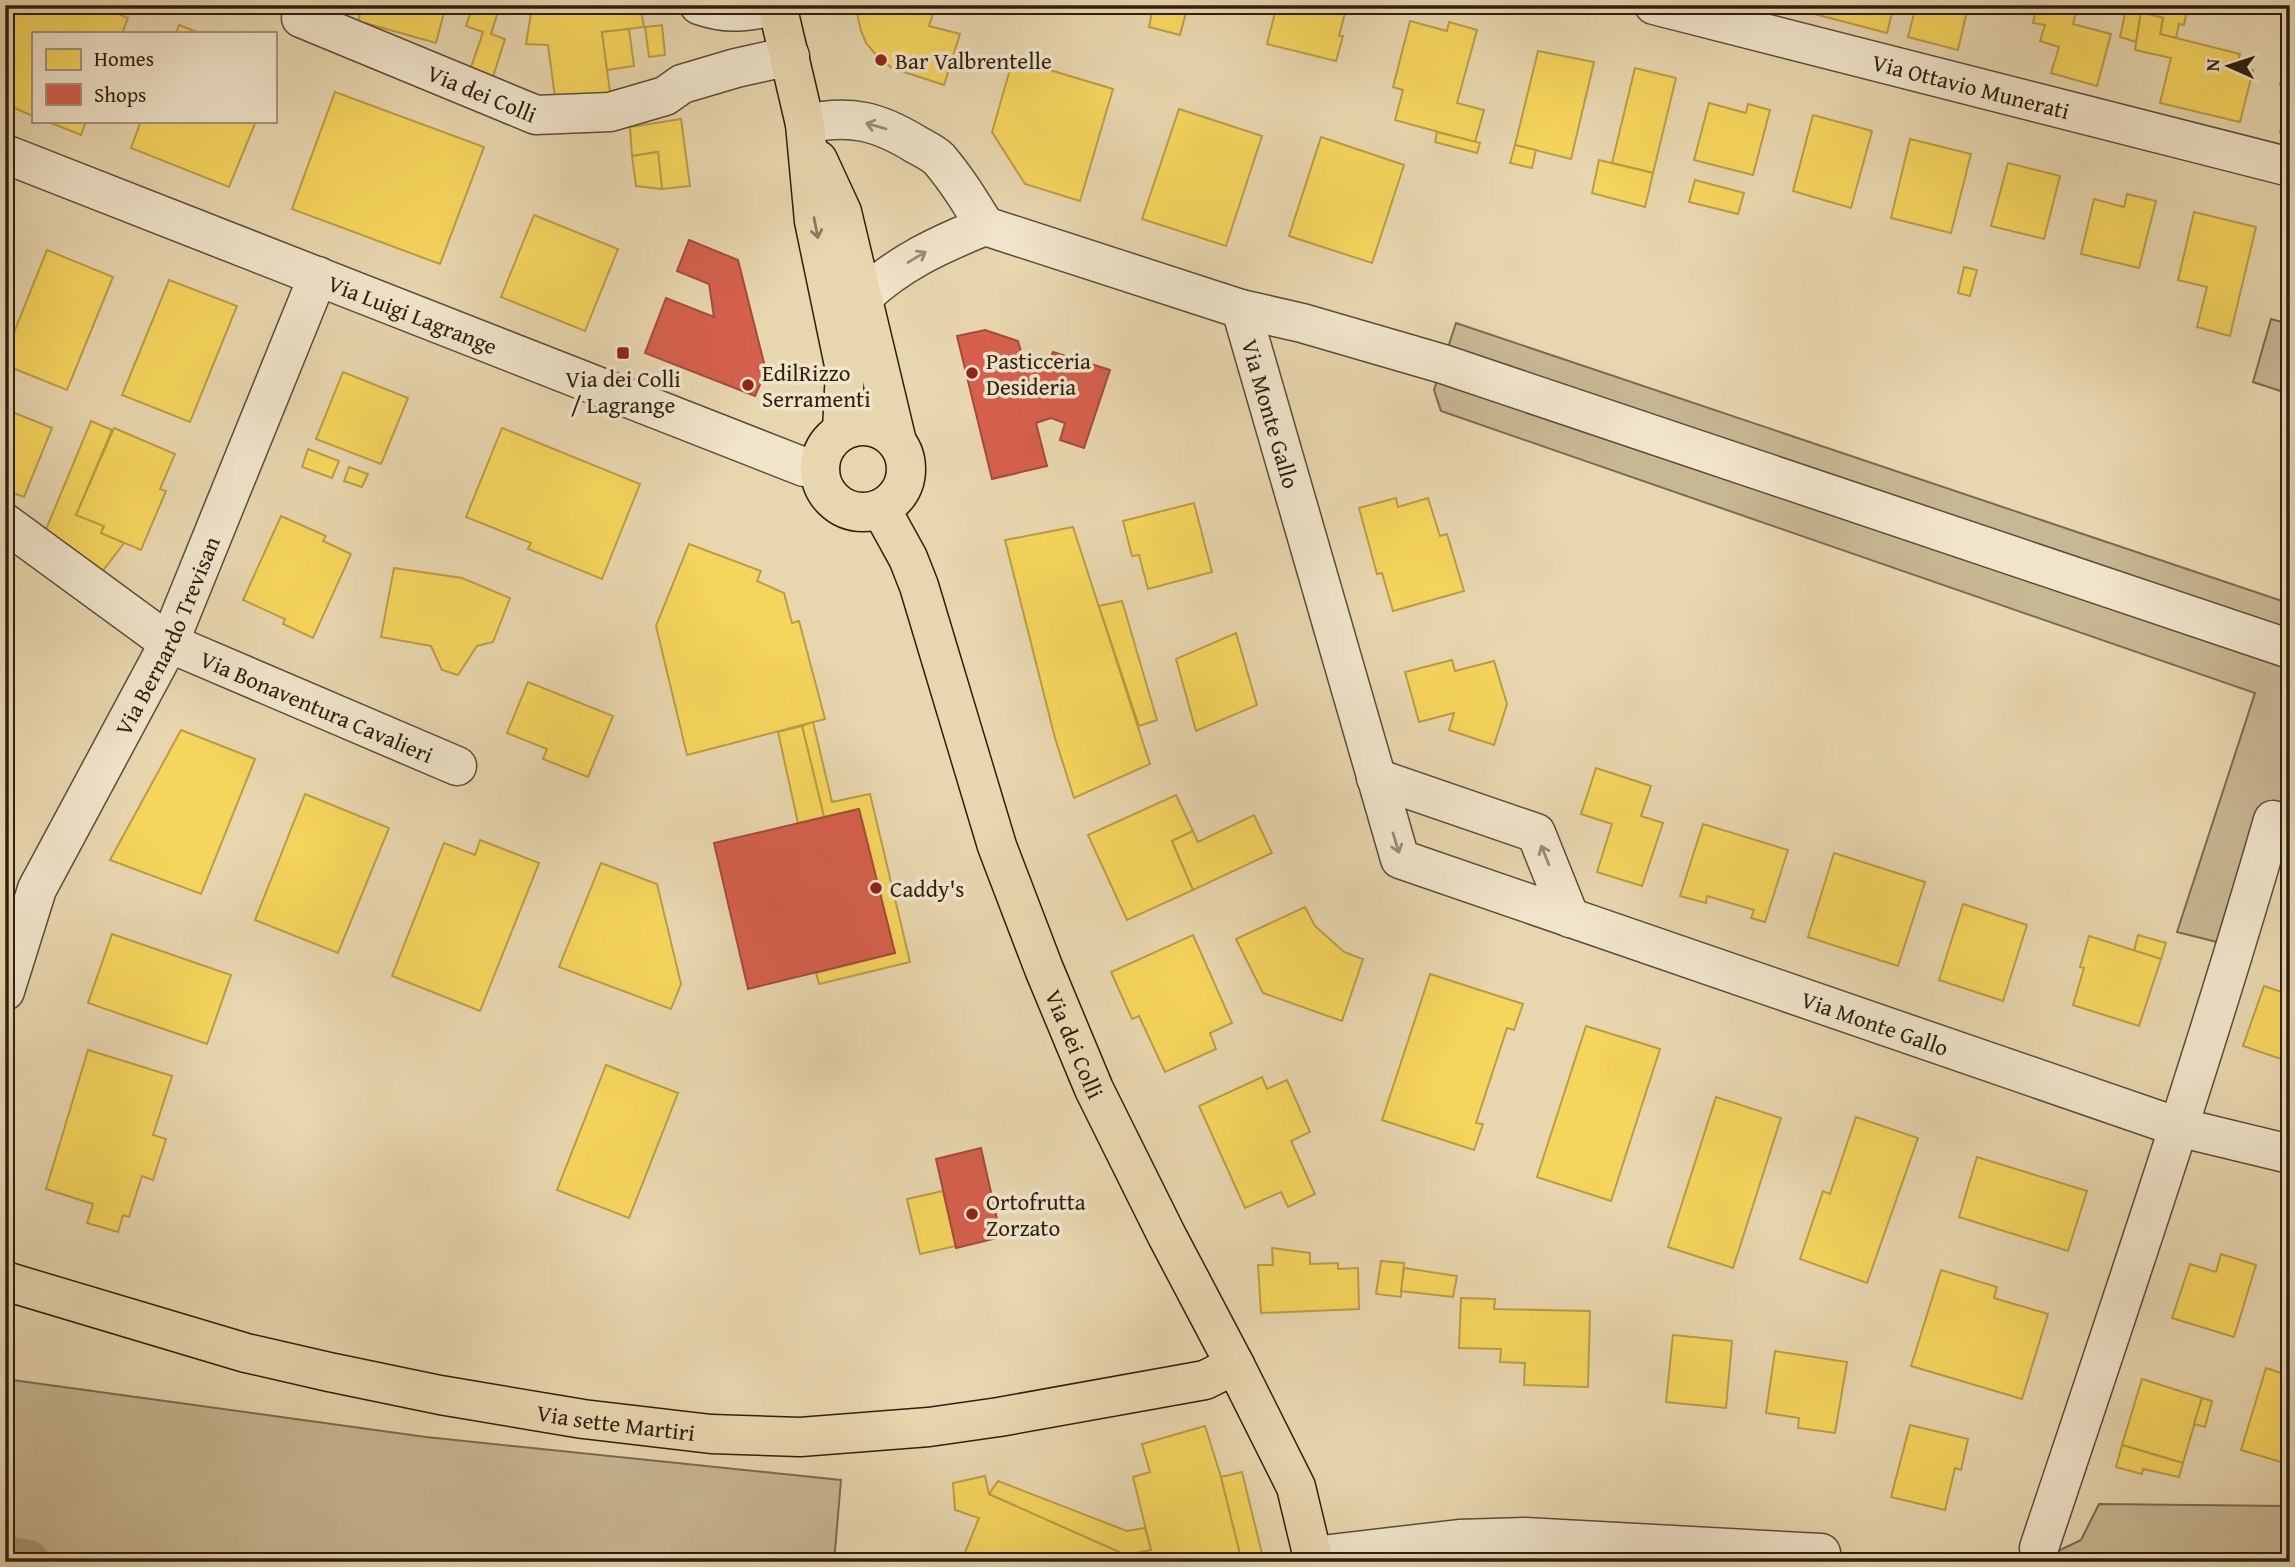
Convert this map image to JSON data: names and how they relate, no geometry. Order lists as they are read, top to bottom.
{
  "streets": {
    "main road": ["Via dei Colli", "Via sette Martiri"],
    "street": [
      "Via Ottavio Munerati",
      "Via Luigi Lagrange",
      "Via Monte Gallo",
      "Via Bernardo Trevisan",
      "Via Bonaventura Cavalieri"
    ]
  },
  "crossings": [
    ["Via dei Colli", "Via Luigi Lagrange"],
    ["Via dei Colli", "Via sette Martiri"],
    ["Via Luigi Lagrange", "Via Bernardo Trevisan"],
    ["Via Bernardo Trevisan", "Via Bonaventura Cavalieri"]
  ],
  "places": {
    "other": [
      "Bar Valbrentelle",
      "Pasticceria Desideria",
      "EdilRizzo Serramenti",
      "Caddy's",
      "Ortofrutta Zorzato"
    ],
    "transit": ["Via dei Colli / Lagrange"]
  },
  "legend": ["Homes", "Shops"],
  "north": "left"
}
